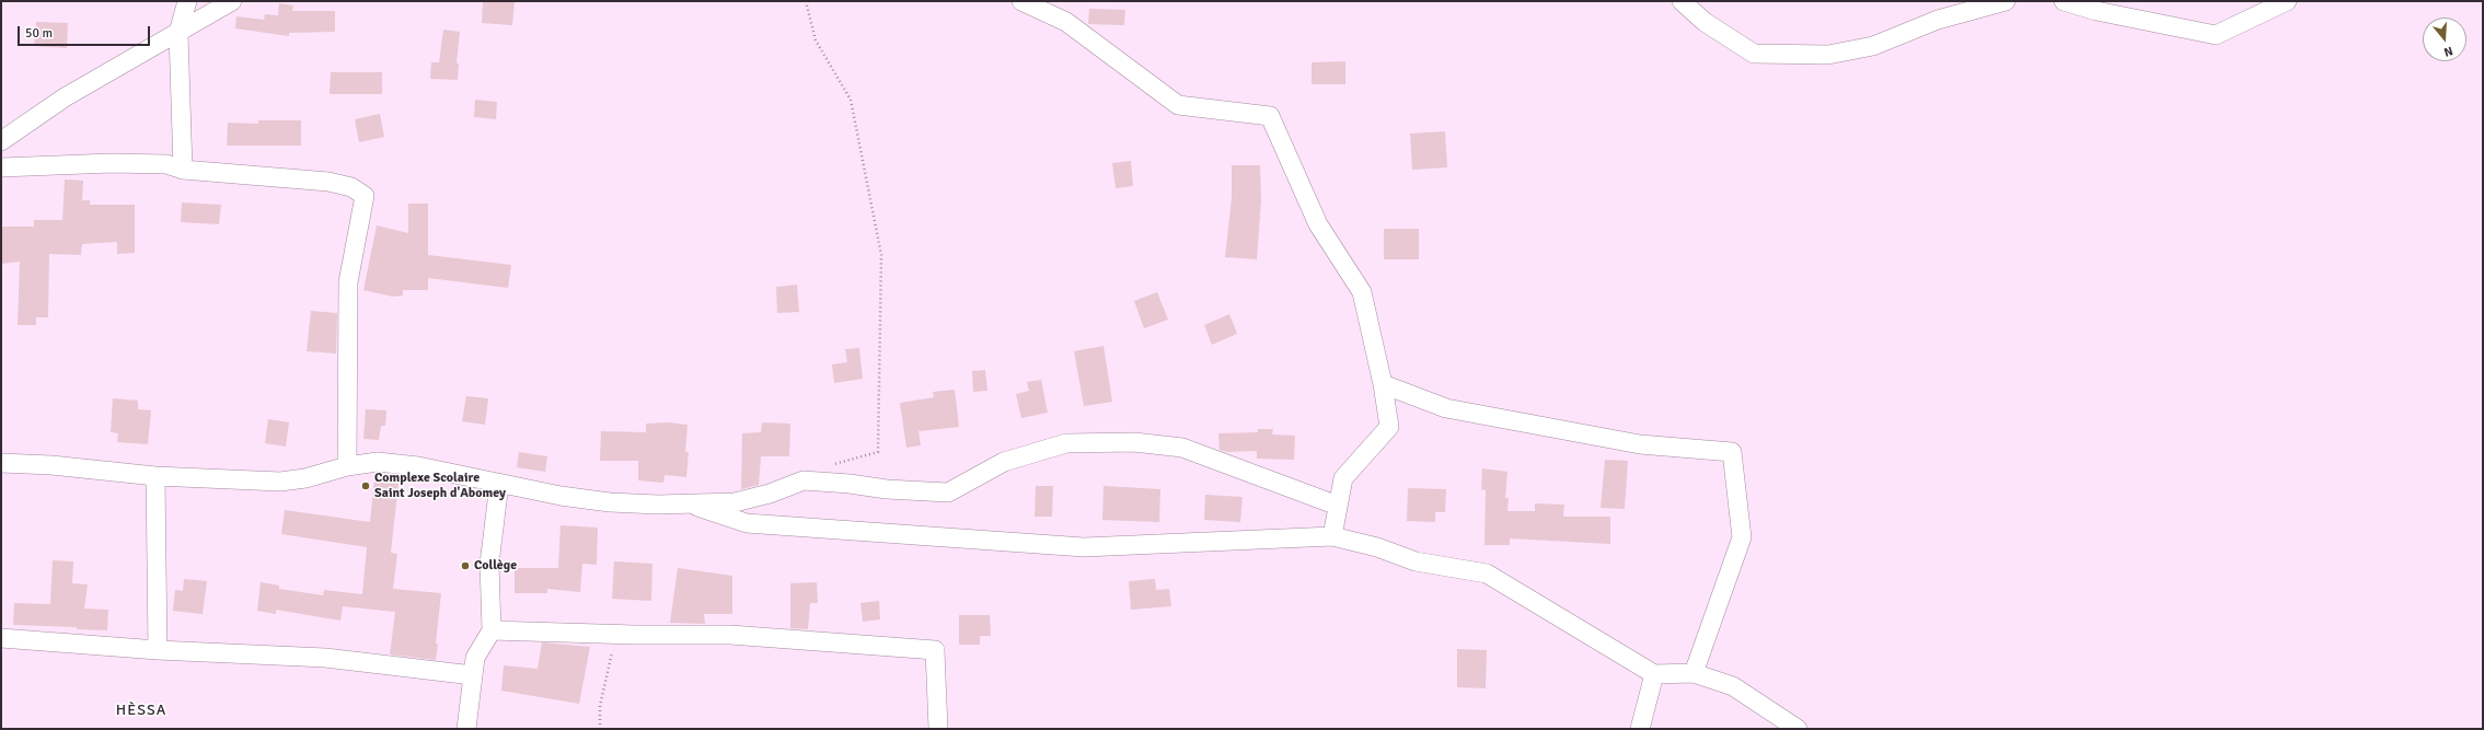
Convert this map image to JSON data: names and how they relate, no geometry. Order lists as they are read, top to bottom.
{
  "districts": ["HÈSSA"],
  "places": ["Complexe Scolaire Saint Joseph d'Abomey", "Collège"],
  "scale_bar": "50 m",
  "north": "bottom"
}
